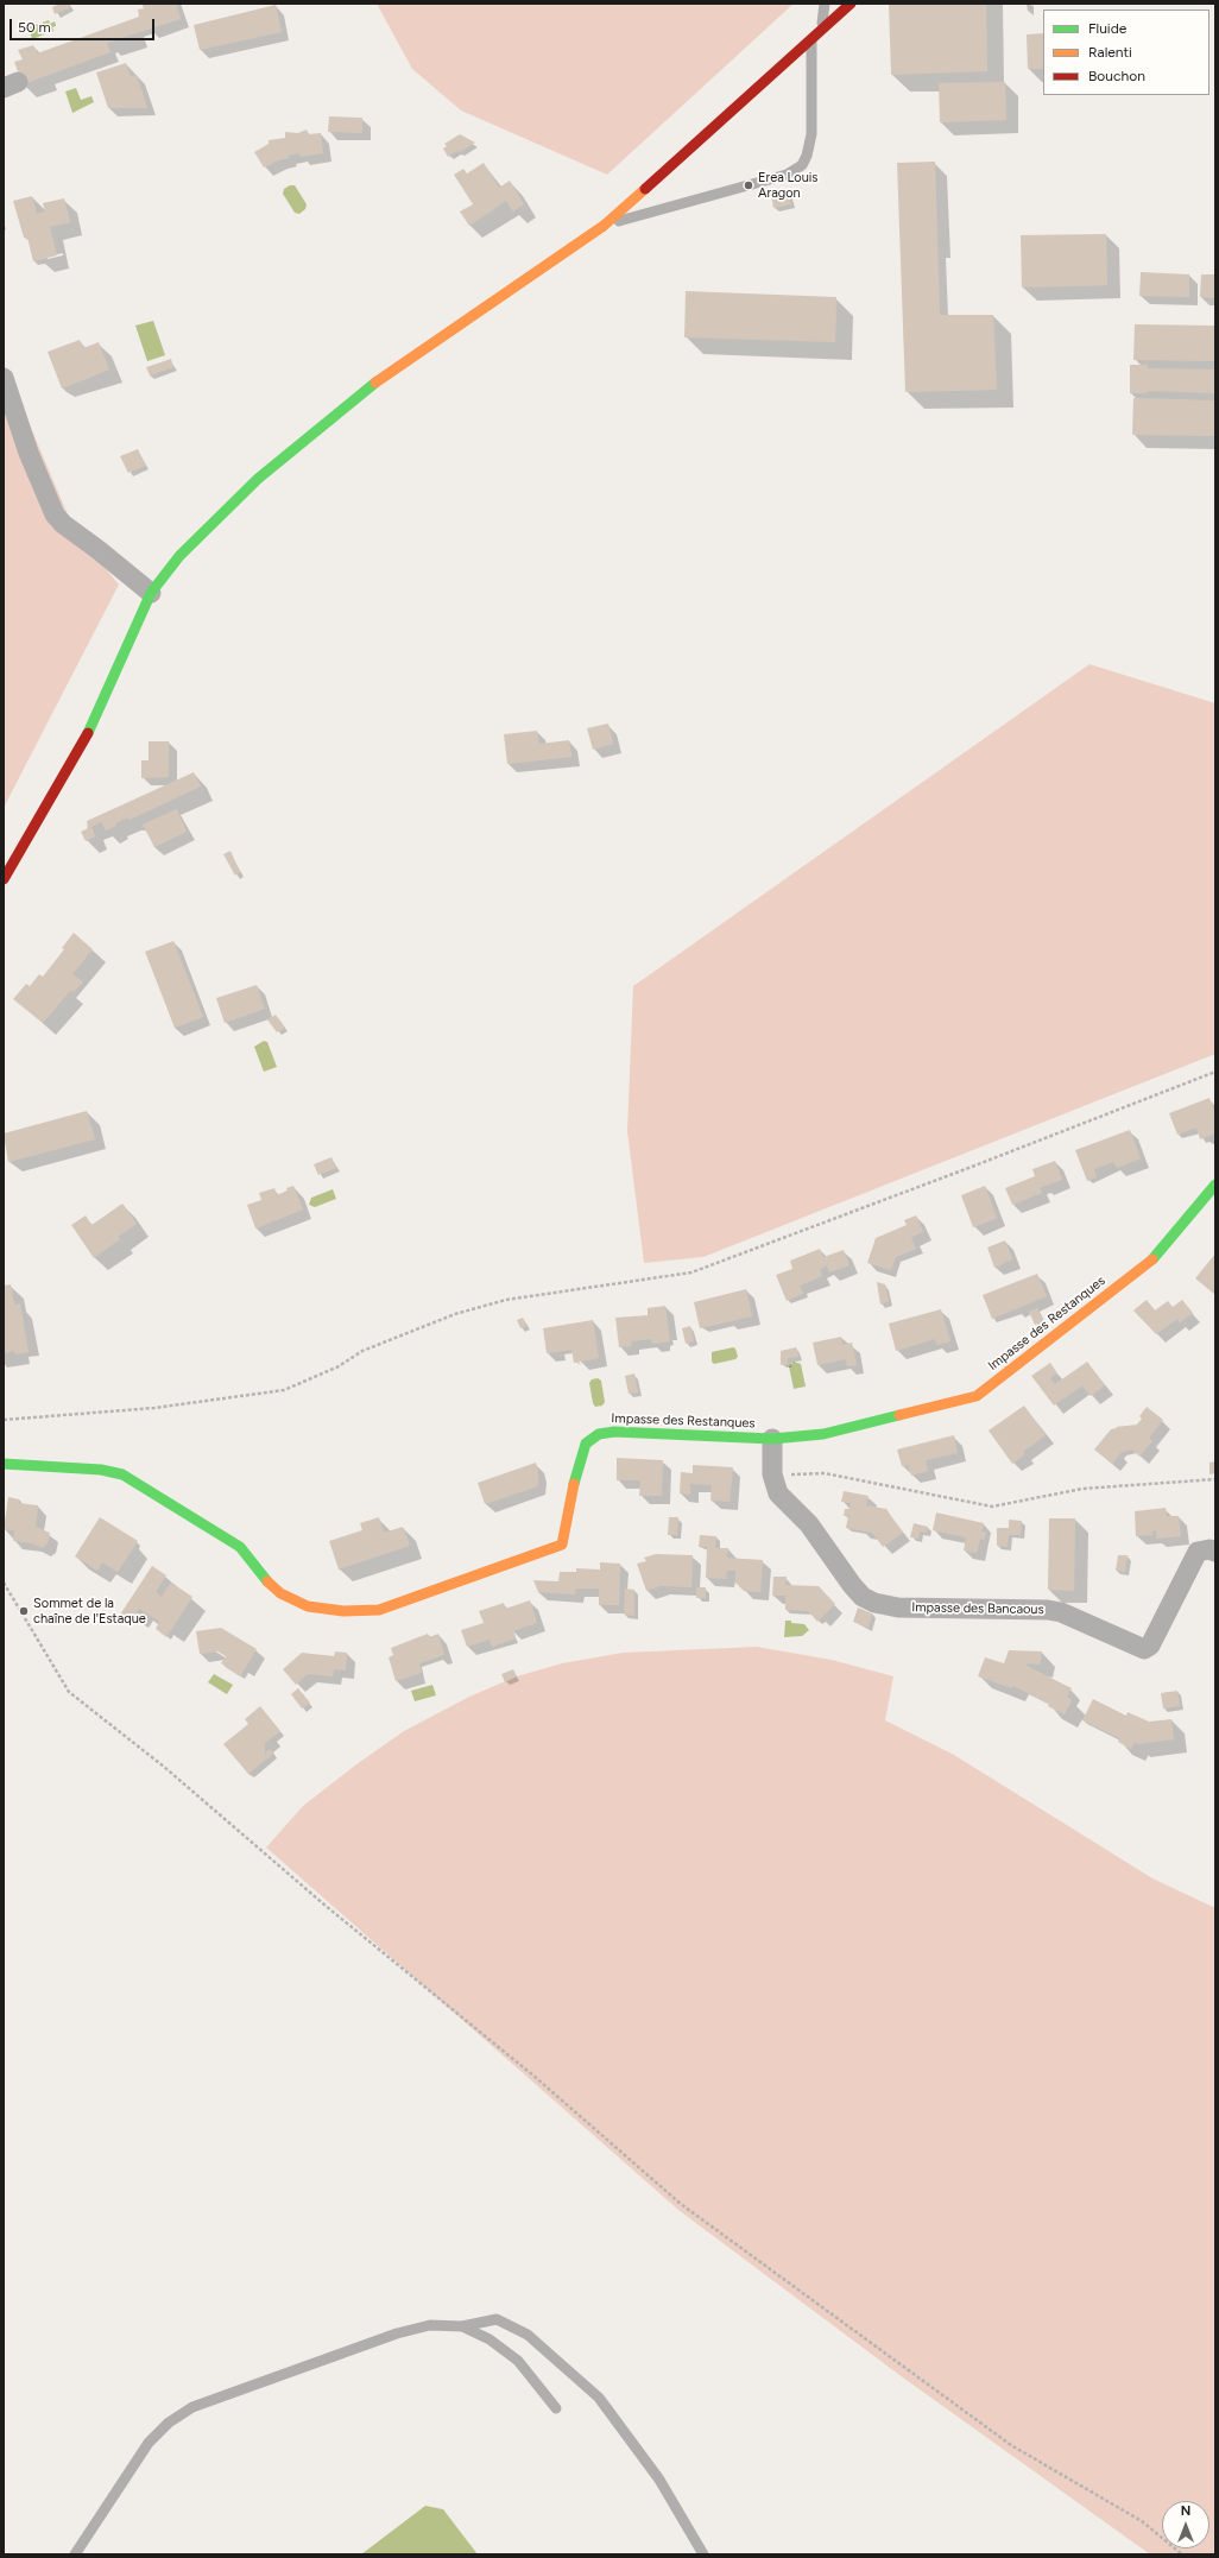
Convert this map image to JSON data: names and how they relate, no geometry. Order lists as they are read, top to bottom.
{
  "streets": {
    "street": ["Impasse des Restanques", "Impasse des Bancaous"]
  },
  "crossings": [
    ["Impasse des Restanques", "Impasse des Bancaous"]
  ],
  "places": ["Erea Louis Aragon", "Sommet de la chaîne de l'Estaque"],
  "legend": ["Fluide", "Ralenti", "Bouchon"],
  "scale_bar": "50 m",
  "north": "top"
}
